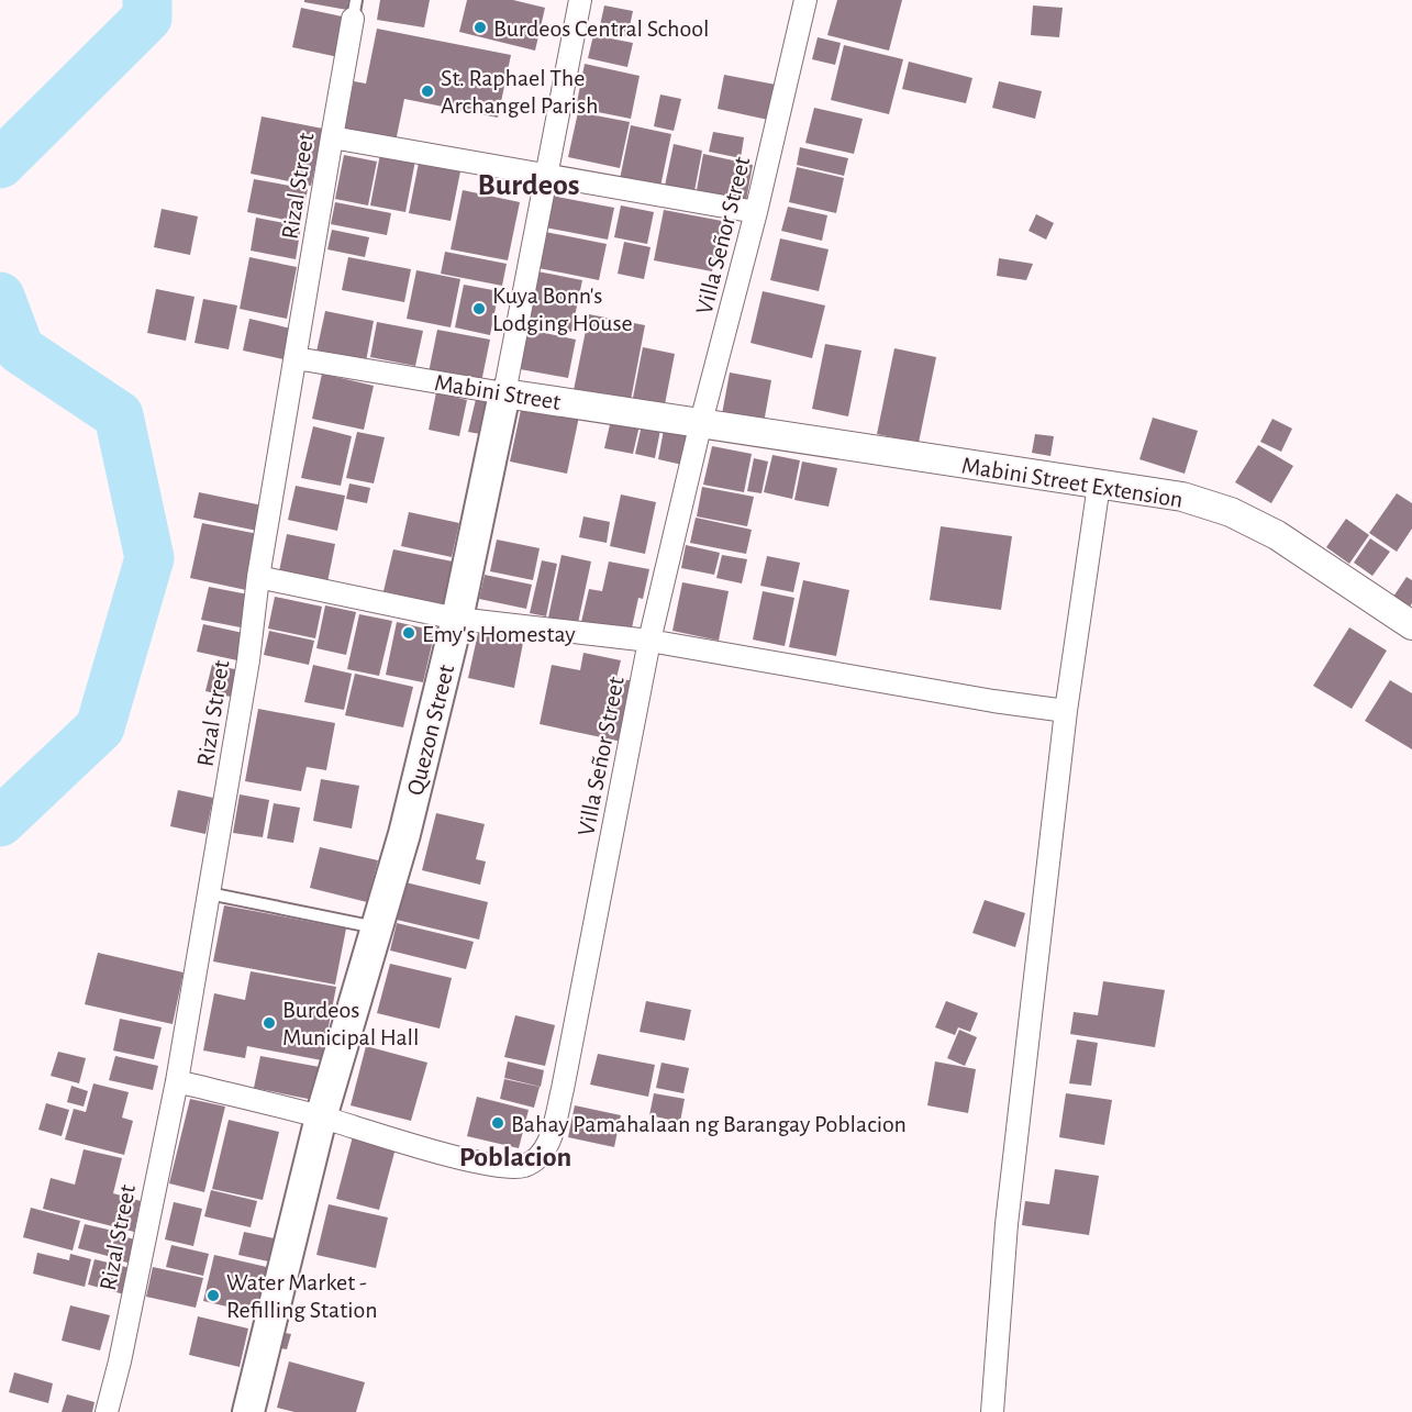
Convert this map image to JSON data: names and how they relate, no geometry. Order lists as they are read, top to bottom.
{
  "streets": {
    "main road": ["Quezon Street"],
    "street": [
      "Rizal Street",
      "Villa Señor Street",
      "Mabini Street",
      "Mabini Street Extension"
    ]
  },
  "crossings": [
    ["Rizal Street", "Villa Señor Street"],
    ["Rizal Street", "Mabini Street"],
    ["Villa Señor Street", "Mabini Street"],
    ["Villa Señor Street", "Mabini Street Extension"],
    ["Villa Señor Street", "Quezon Street"],
    ["Mabini Street", "Mabini Street Extension"],
    ["Mabini Street", "Quezon Street"]
  ],
  "districts": ["Burdeos", "Poblacion"],
  "places": [
    "Burdeos Central School",
    "St. Raphael The Archangel Parish",
    "Kuya Bonn's Lodging House",
    "Emy's Homestay",
    "Burdeos Municipal Hall",
    "Bahay Pamahalaan ng Barangay Poblacion",
    "Water Market - Refilling Station"
  ]
}
